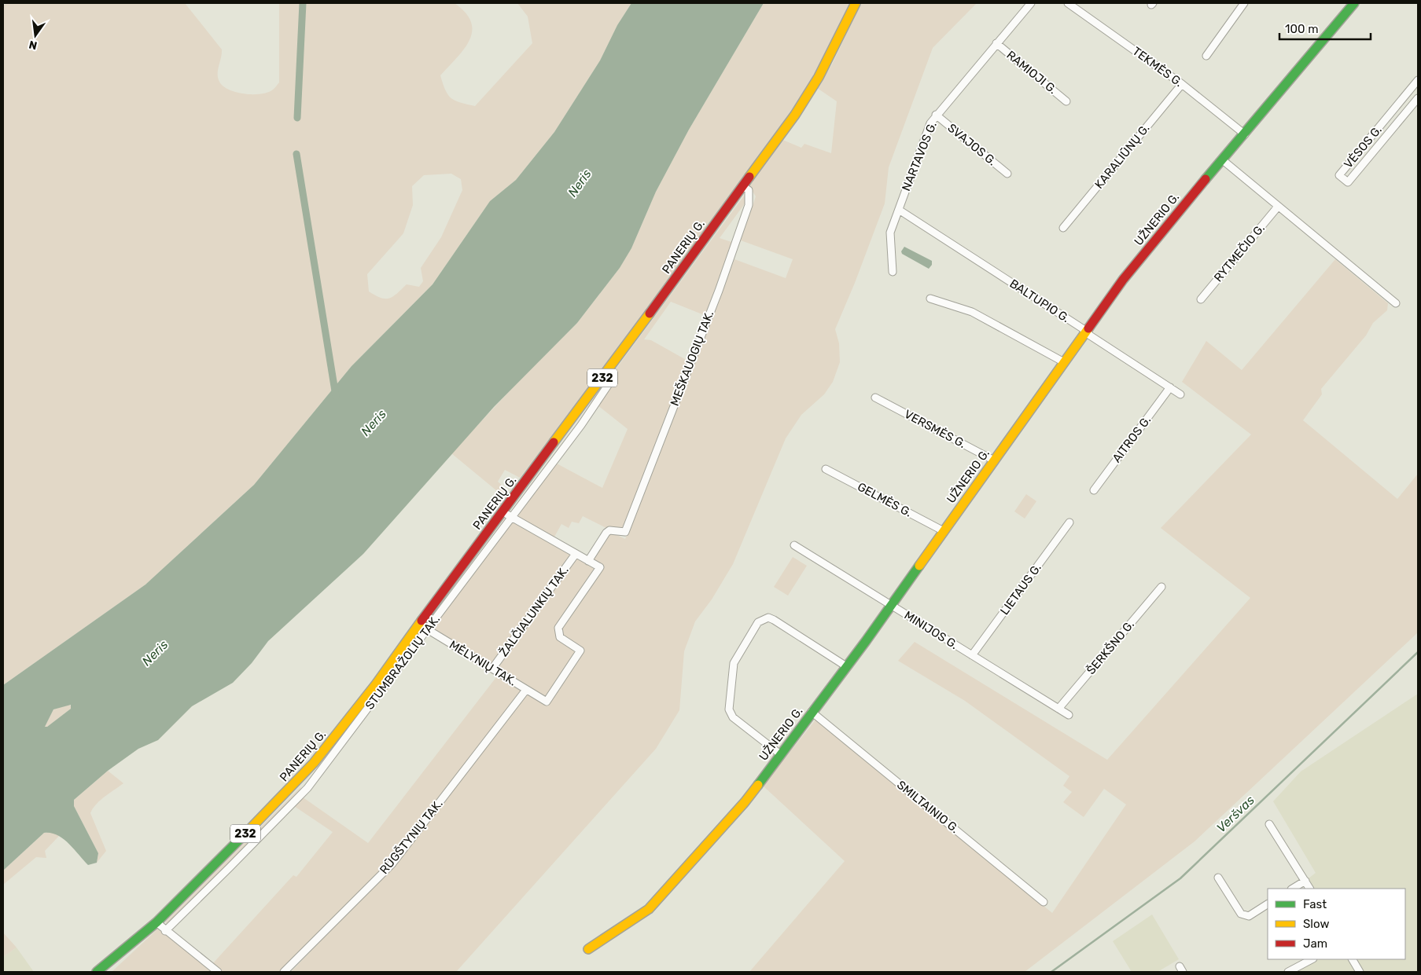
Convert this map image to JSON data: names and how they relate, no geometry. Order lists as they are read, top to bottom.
{
  "streets": {
    "main road": ["UŽNERIO G.", "PANERIŲ G.", "232"],
    "street": [
      "TEKMĖS G.",
      "RAMIOJI G.",
      "SVAJOS G.",
      "VĖSOS G.",
      "NARTAVOS G.",
      "KARALIŪNŲ G.",
      "RYTMEČIO G.",
      "BALTUPIO G.",
      "MEŠKAUOGIŲ TAK.",
      "VERSMĖS G.",
      "AITROS G.",
      "GELMĖS G.",
      "LIETAUS G.",
      "ŽALČIALUNKIŲ TAK.",
      "MINIJOS G.",
      "ŠERKŠNO G.",
      "STUMBRAŽOLIŲ TAK.",
      "MĖLYNIŲ TAK.",
      "SMILTAINIO G.",
      "RŪGŠTYNIŲ TAK."
    ]
  },
  "crossings": [
    ["TEKMĖS G.", "KARALIŪNŲ G."],
    ["TEKMĖS G.", "UŽNERIO G."],
    ["RAMIOJI G.", "NARTAVOS G."],
    ["SVAJOS G.", "NARTAVOS G."],
    ["NARTAVOS G.", "BALTUPIO G."],
    ["UŽNERIO G.", "BALTUPIO G."],
    ["UŽNERIO G.", "VERSMĖS G."],
    ["UŽNERIO G.", "GELMĖS G."],
    ["UŽNERIO G.", "MINIJOS G."],
    ["UŽNERIO G.", "SMILTAINIO G."],
    ["PANERIŲ G.", "MEŠKAUOGIŲ TAK."],
    ["PANERIŲ G.", "STUMBRAŽOLIŲ TAK."],
    ["PANERIŲ G.", "MĖLYNIŲ TAK."],
    ["BALTUPIO G.", "AITROS G."],
    ["MEŠKAUOGIŲ TAK.", "MĖLYNIŲ TAK."],
    ["LIETAUS G.", "MINIJOS G."],
    ["ŽALČIALUNKIŲ TAK.", "MĖLYNIŲ TAK."],
    ["MINIJOS G.", "ŠERKŠNO G."],
    ["STUMBRAŽOLIŲ TAK.", "MĖLYNIŲ TAK."],
    ["MĖLYNIŲ TAK.", "RŪGŠTYNIŲ TAK."]
  ],
  "water": ["Neris", "Veršvas"],
  "legend": ["Fast", "Slow", "Jam"],
  "scale_bar": "100 m",
  "north": "bottom"
}
